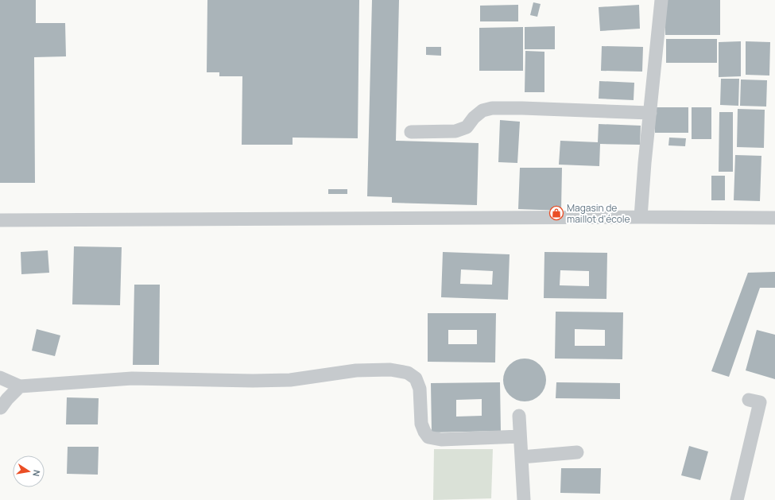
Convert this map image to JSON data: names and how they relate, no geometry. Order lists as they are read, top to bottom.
{
  "places": {
    "shop": ["Magasin de maillot d'école"]
  },
  "north": "right"
}
